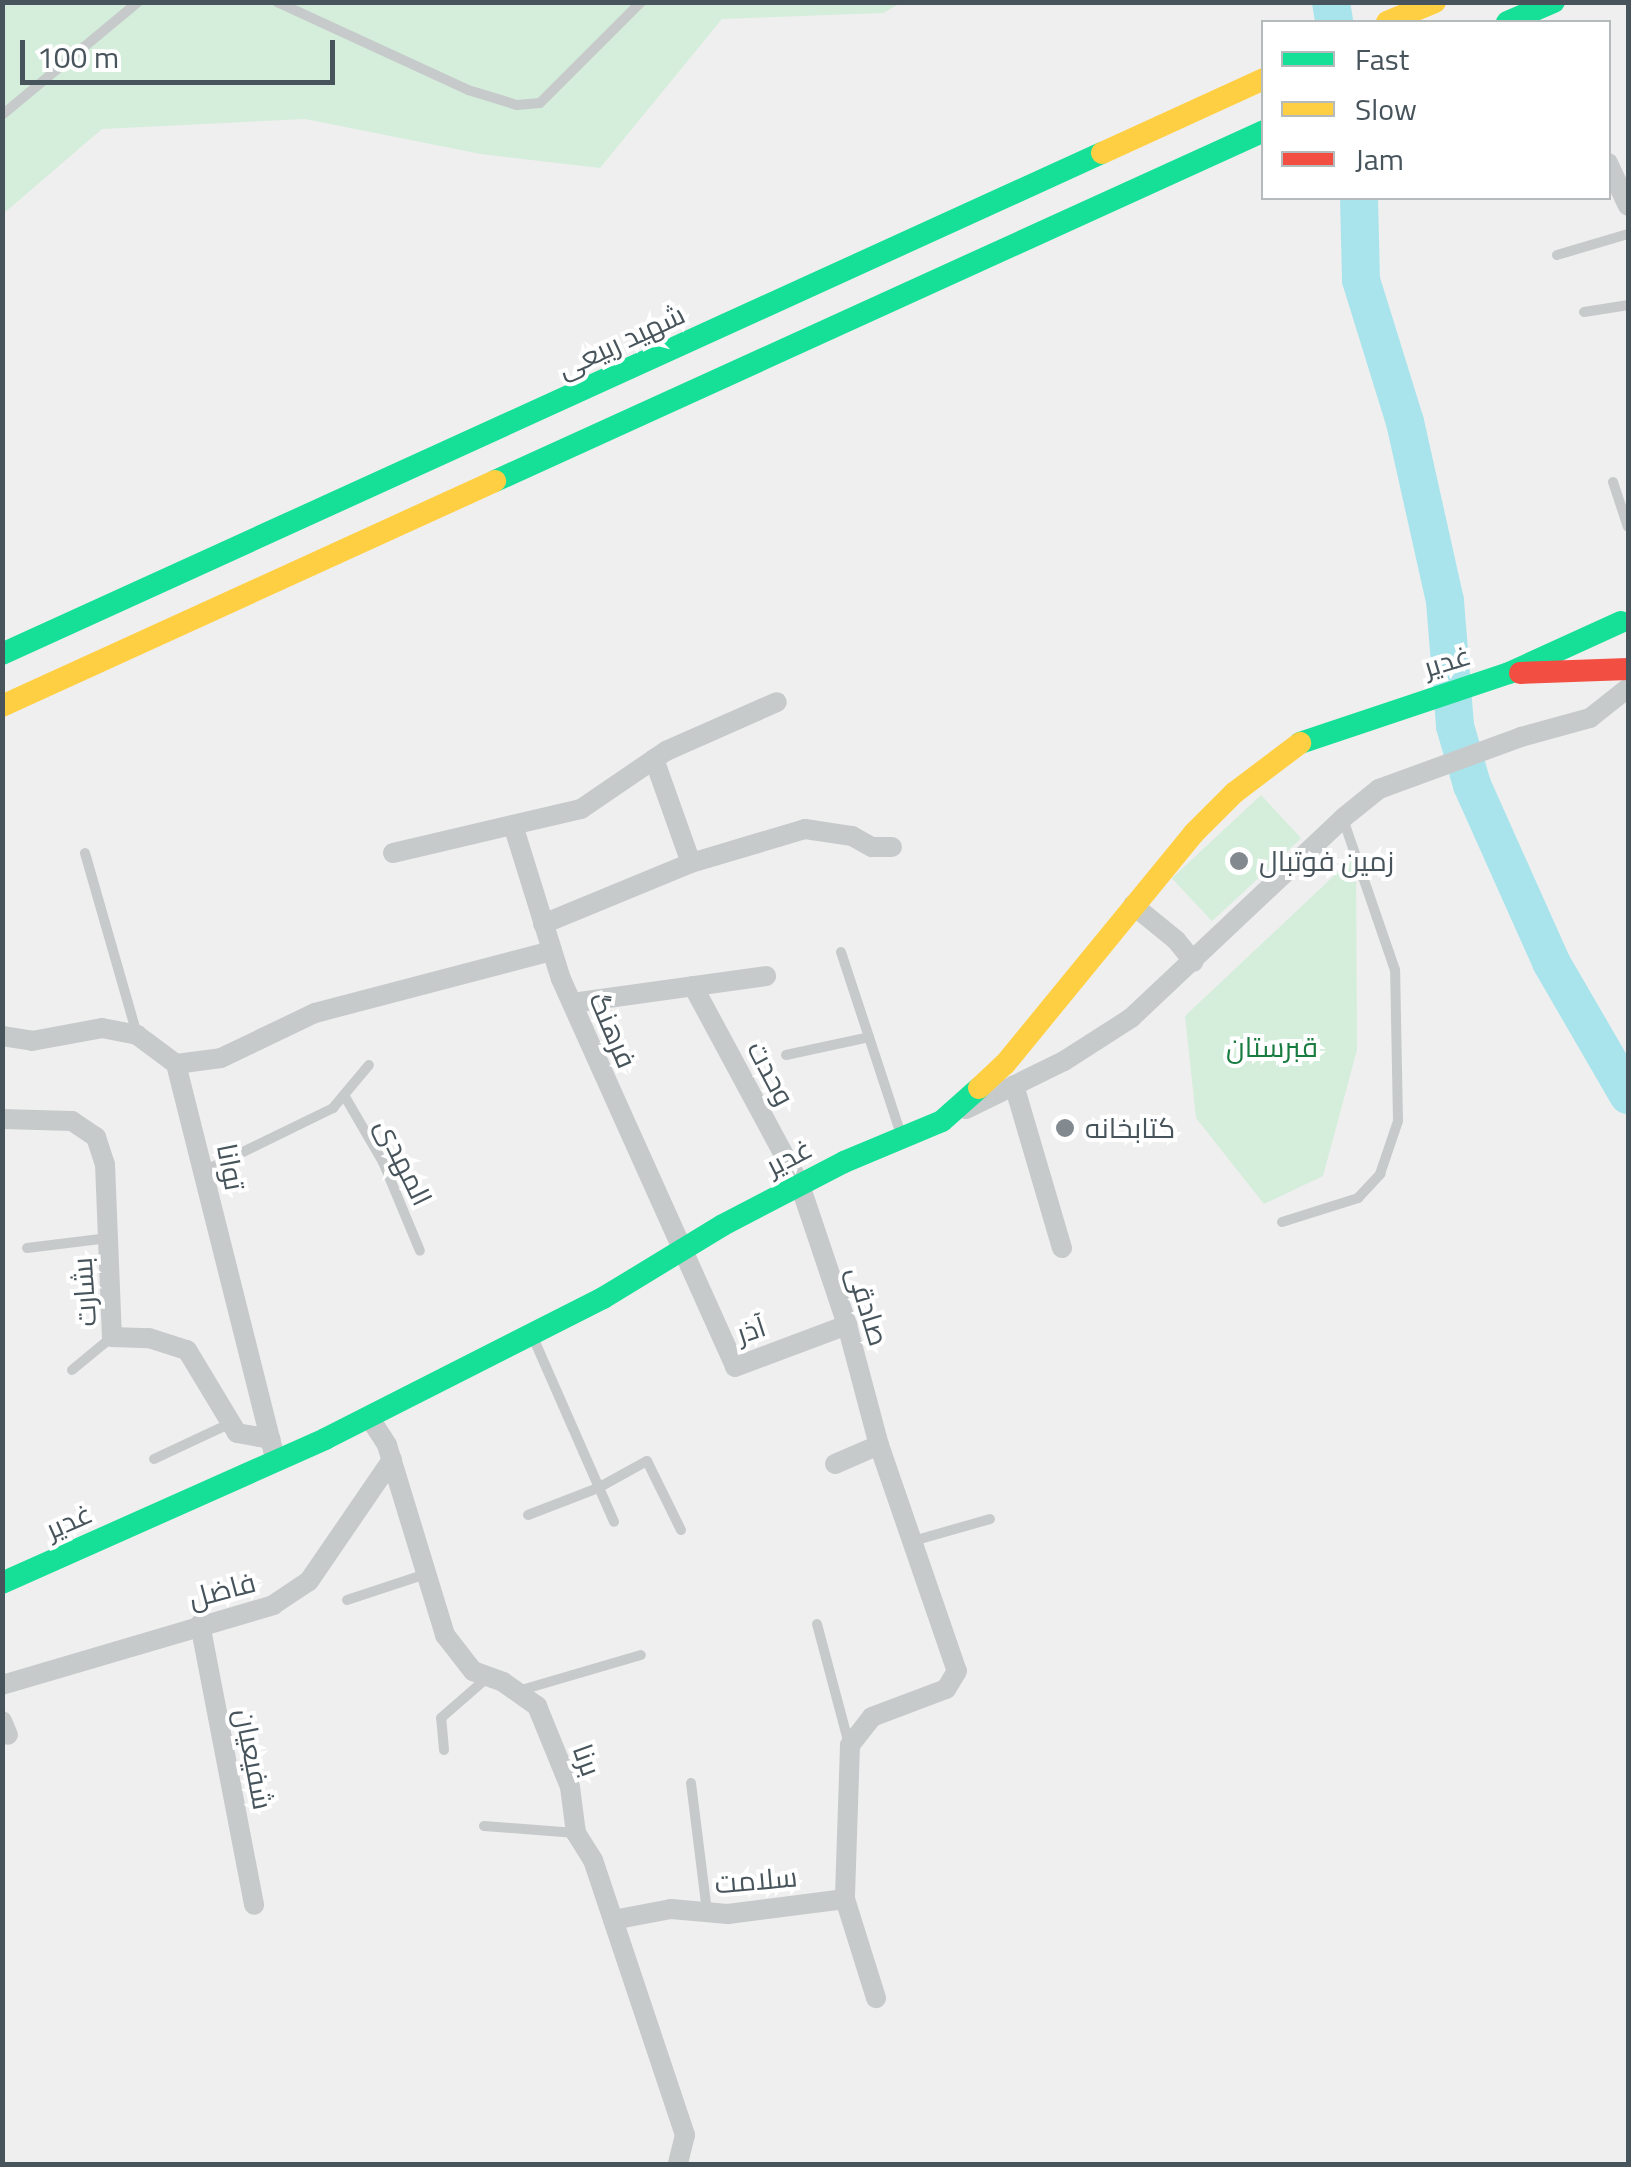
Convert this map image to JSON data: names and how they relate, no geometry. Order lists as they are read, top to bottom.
{
  "streets": {
    "main road": ["شهید ربیعی", "غدیر"],
    "street": [
      "فرهنگ",
      "وحدت",
      "توانا",
      "بشارت",
      "صادقی",
      "آذر",
      "فاضل",
      "شفیعیان",
      "برنا",
      "سلامت"
    ],
    "lane": ["المهدی"]
  },
  "crossings": [
    ["غدیر", "فرهنگ"],
    ["غدیر", "وحدت"],
    ["غدیر", "توانا"],
    ["غدیر", "صادقی"],
    ["غدیر", "آذر"],
    ["غدیر", "برنا"],
    ["فرهنگ", "آذر"],
    ["وحدت", "صادقی"],
    ["المهدی", "توانا"],
    ["صادقی", "آذر"],
    ["فاضل", "شفیعیان"],
    ["فاضل", "برنا"],
    ["برنا", "سلامت"]
  ],
  "parks": ["قبرستان"],
  "places": ["زمین فوتبال", "کتابخانه"],
  "legend": ["Fast", "Slow", "Jam"],
  "scale_bar": "100 m"
}
